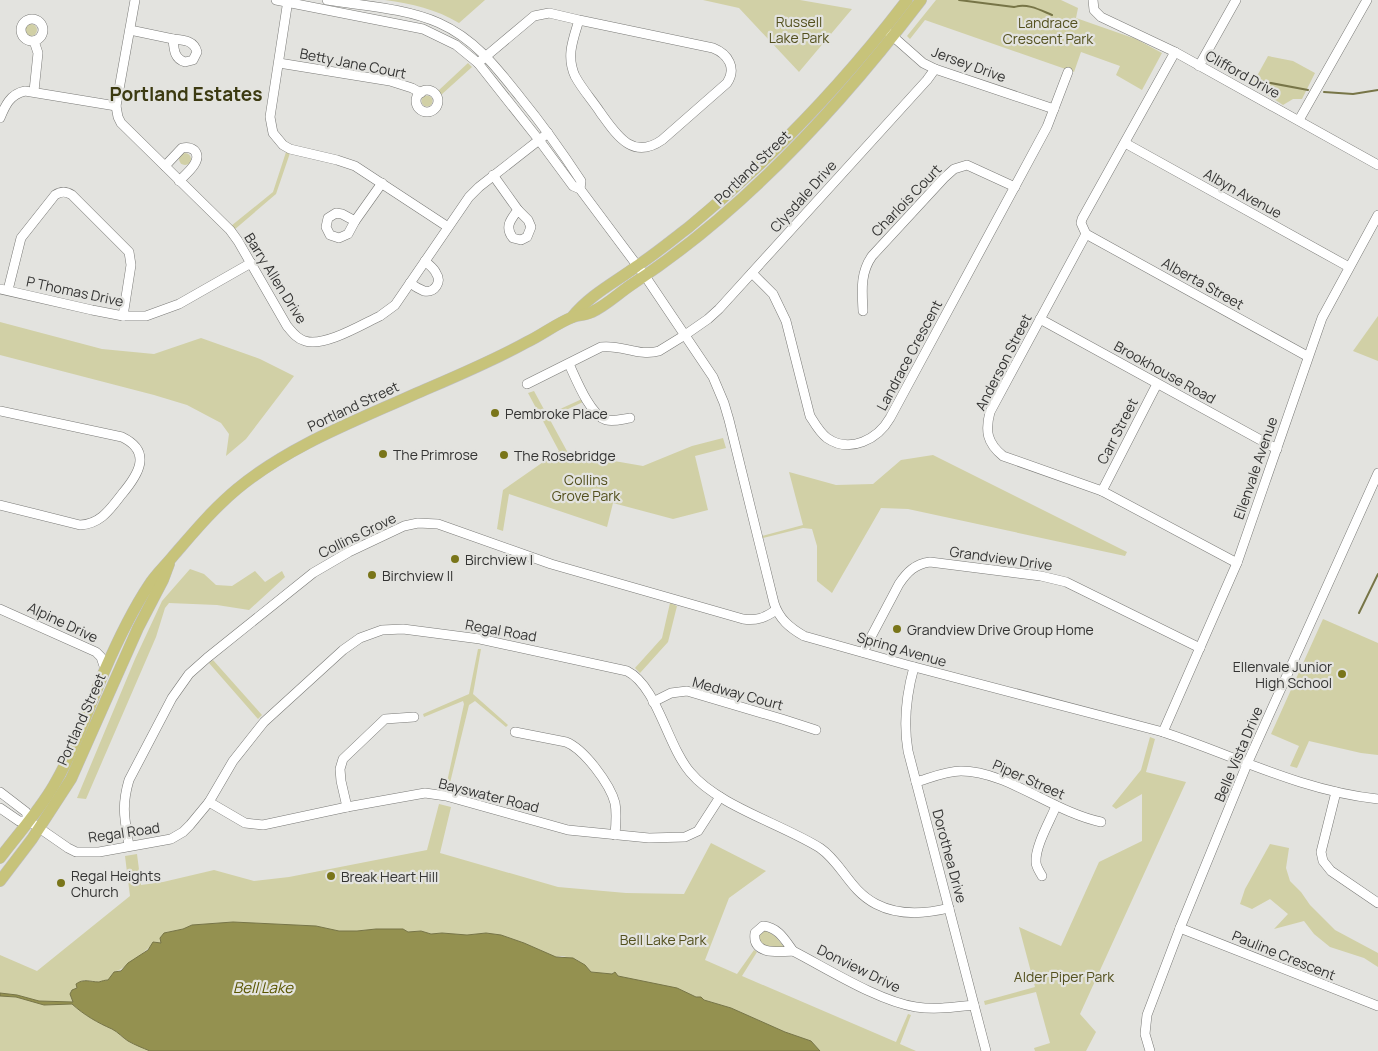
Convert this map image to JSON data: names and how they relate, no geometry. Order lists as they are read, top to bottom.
{
  "streets": {
    "main road": ["Portland Street"],
    "street": [
      "Betty Jane Court",
      "Jersey Drive",
      "Clifford Drive",
      "Albyn Avenue",
      "Clysdale Drive",
      "Charlois Court",
      "Barry Allen Drive",
      "Alberta Street",
      "P Thomas Drive",
      "Landrace Crescent",
      "Anderson Street",
      "Brookhouse Road",
      "Carr Street",
      "Ellenvale Avenue",
      "Collins Grove",
      "Grandview Drive",
      "Alpine Drive",
      "Regal Road",
      "Spring Avenue",
      "Medway Court",
      "Belle Vista Drive",
      "Piper Street",
      "Bayswater Road",
      "Dorothea Drive",
      "Pauline Crescent",
      "Donview Drive"
    ]
  },
  "crossings": [
    ["Jersey Drive", "Portland Street"],
    ["Jersey Drive", "Clysdale Drive"],
    ["Jersey Drive", "Landrace Crescent"],
    ["Clifford Drive", "Anderson Street"],
    ["Portland Street", "Alpine Drive"],
    ["Portland Street", "Regal Road"],
    ["Portland Street", "Spring Avenue"],
    ["Albyn Avenue", "Anderson Street"],
    ["Albyn Avenue", "Ellenvale Avenue"],
    ["Clysdale Drive", "Landrace Crescent"],
    ["Clysdale Drive", "Spring Avenue"],
    ["Charlois Court", "Landrace Crescent"],
    ["Barry Allen Drive", "P Thomas Drive"],
    ["Alberta Street", "Anderson Street"],
    ["Alberta Street", "Ellenvale Avenue"],
    ["Anderson Street", "Brookhouse Road"],
    ["Anderson Street", "Carr Street"],
    ["Anderson Street", "Ellenvale Avenue"],
    ["Brookhouse Road", "Carr Street"],
    ["Brookhouse Road", "Ellenvale Avenue"],
    ["Ellenvale Avenue", "Grandview Drive"],
    ["Ellenvale Avenue", "Spring Avenue"],
    ["Collins Grove", "Regal Road"],
    ["Collins Grove", "Spring Avenue"],
    ["Grandview Drive", "Spring Avenue"],
    ["Regal Road", "Medway Court"],
    ["Regal Road", "Bayswater Road"],
    ["Regal Road", "Dorothea Drive"],
    ["Spring Avenue", "Belle Vista Drive"],
    ["Spring Avenue", "Dorothea Drive"],
    ["Belle Vista Drive", "Pauline Crescent"],
    ["Piper Street", "Dorothea Drive"],
    ["Dorothea Drive", "Donview Drive"]
  ],
  "districts": ["Portland Estates"],
  "water": ["Bell Lake"],
  "parks": [
    "Russell Lake Park",
    "Landrace Crescent Park",
    "Collins Grove Park",
    "Bell Lake Park",
    "Alder Piper Park"
  ],
  "places": [
    "Pembroke Place",
    "The Primrose",
    "The Rosebridge",
    "Birchview I",
    "Birchview II",
    "Grandview Drive Group Home",
    "Ellenvale Junior High School",
    "Break Heart Hill",
    "Regal Heights Church"
  ]
}
